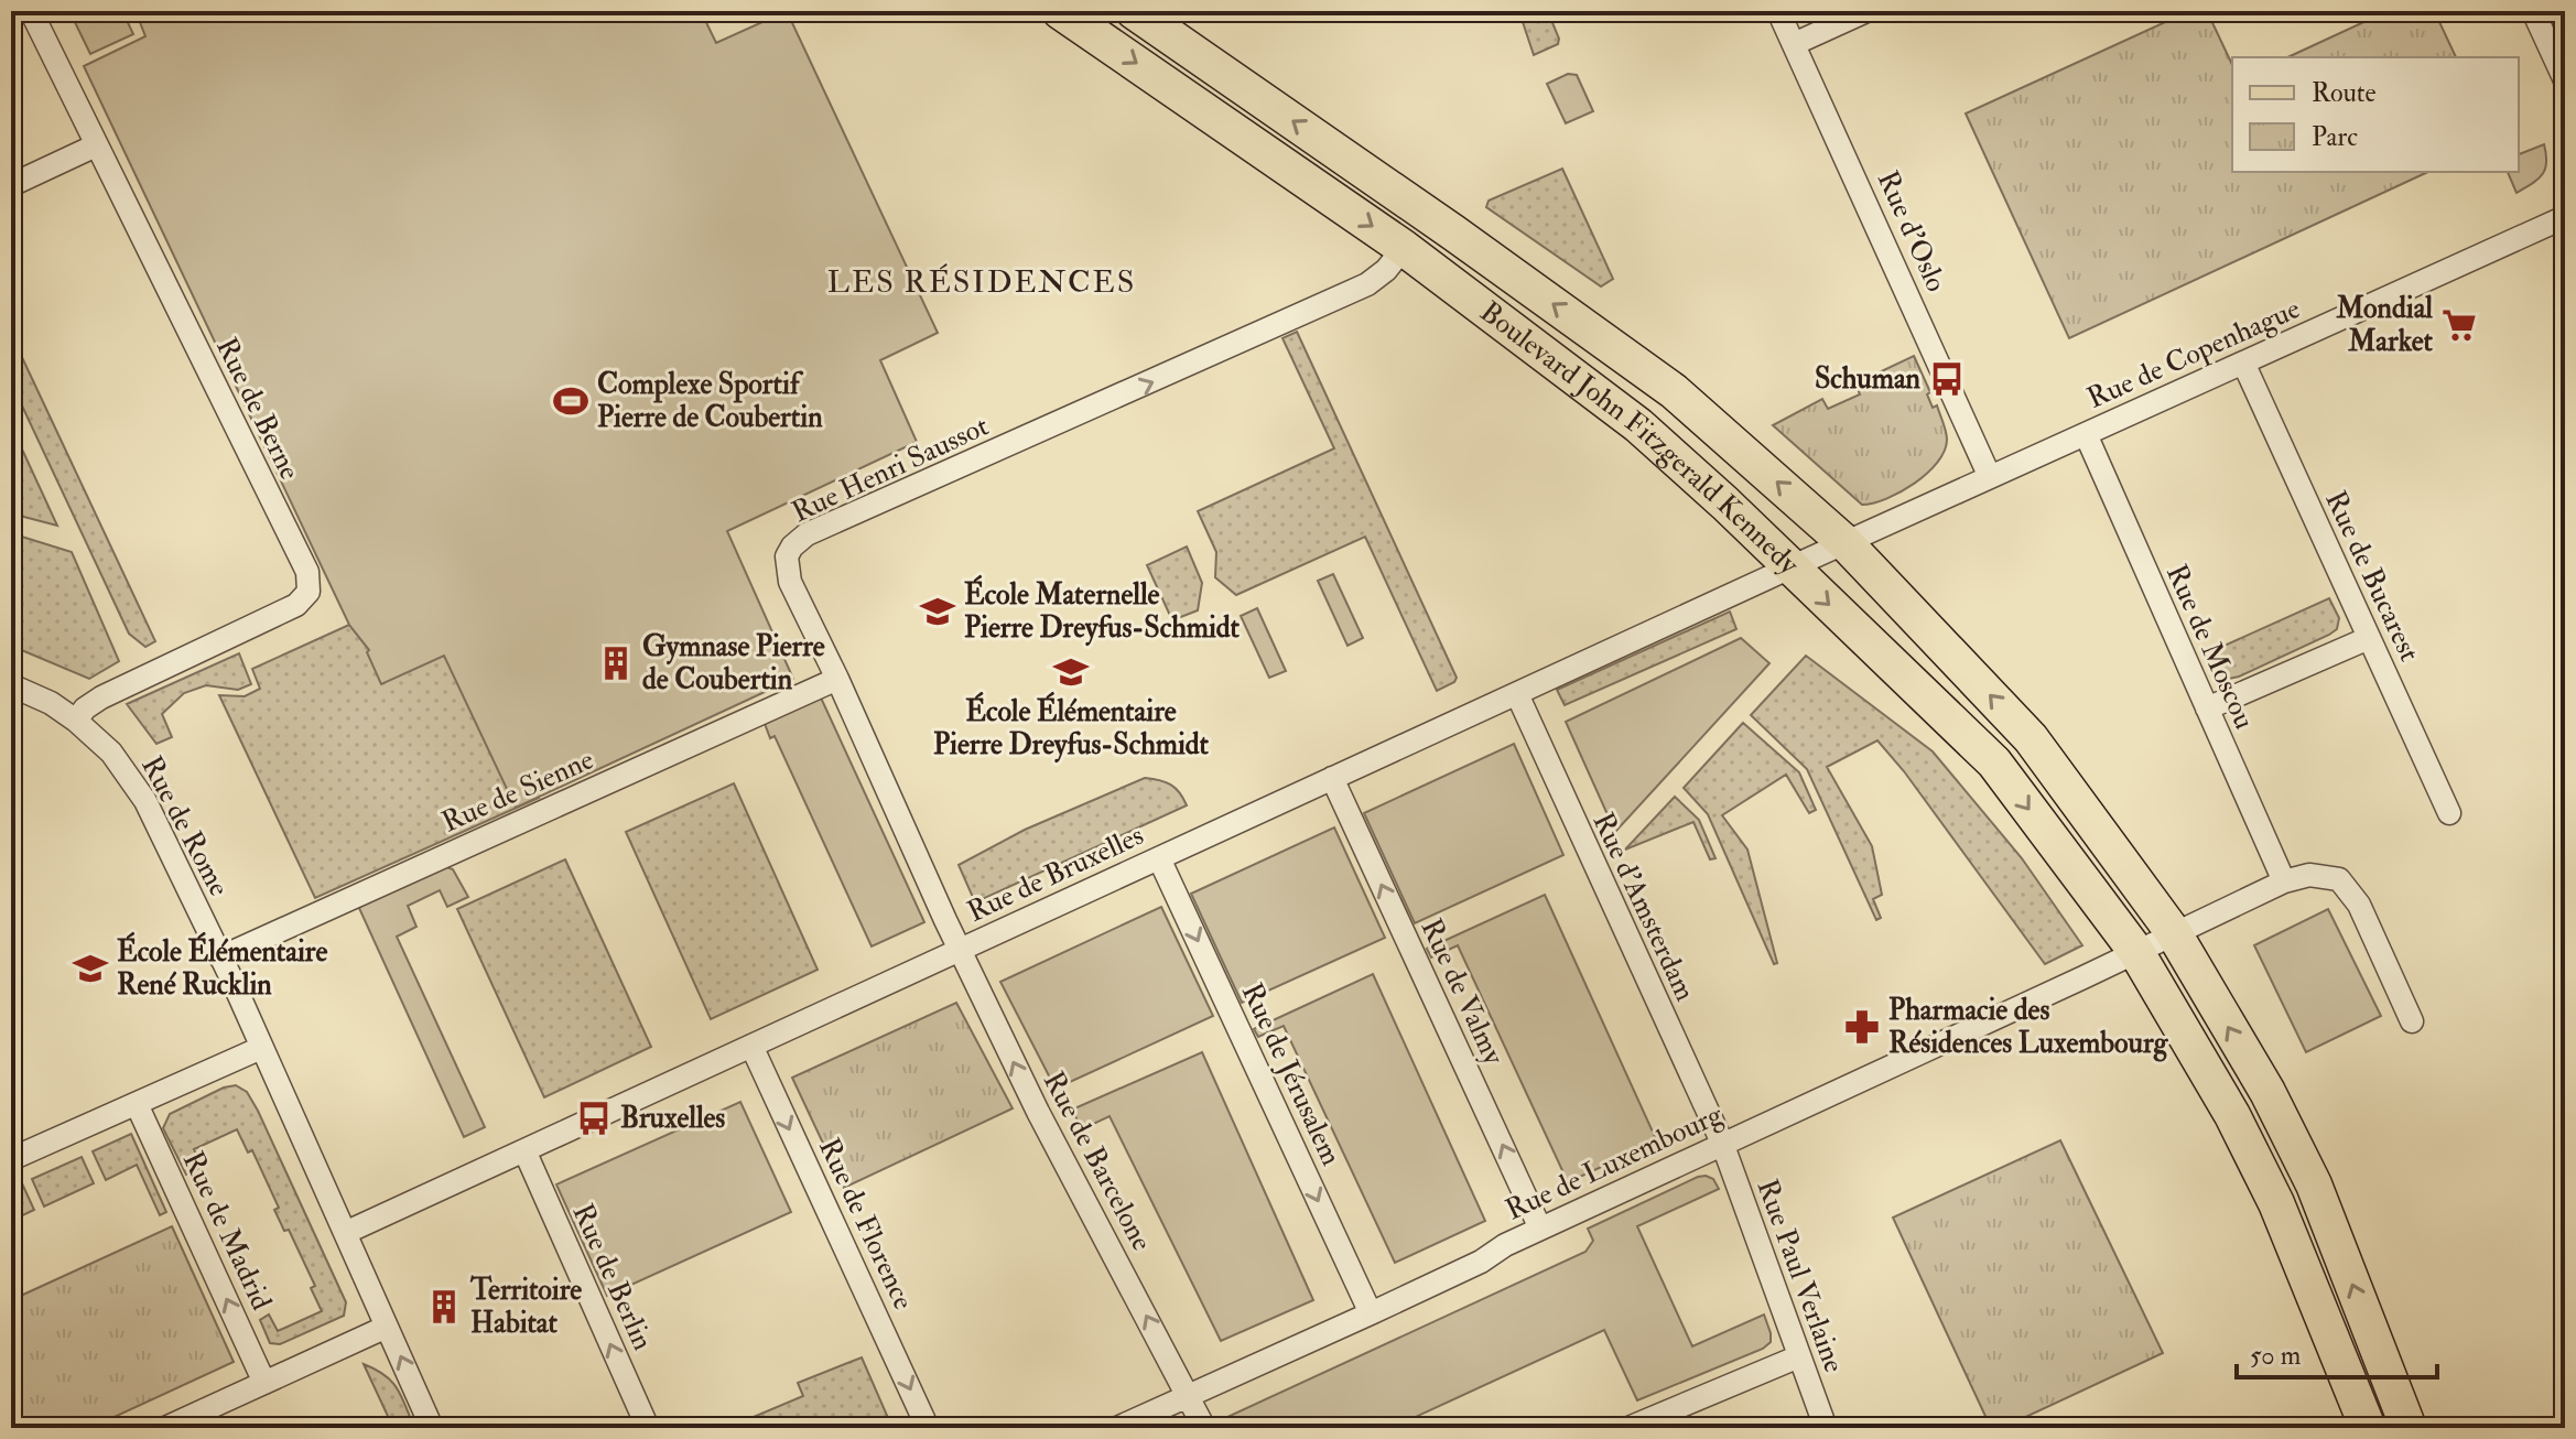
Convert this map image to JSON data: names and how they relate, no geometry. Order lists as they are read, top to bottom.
{
  "streets": {
    "main road": ["Boulevard John Fitzgerald Kennedy"],
    "street": [
      "Rue d'Oslo",
      "Rue de Copenhague",
      "Rue de Berne",
      "Rue Henri Saussot",
      "Rue de Bucarest",
      "Rue de Moscou",
      "Rue de Sienne",
      "Rue de Rome",
      "Rue de Bruxelles",
      "Rue d'Amsterdam",
      "Rue de Valmy",
      "Rue de Jérusalem",
      "Rue de Barcelone",
      "Rue de Luxembourg",
      "Rue de Florence",
      "Rue de Madrid",
      "Rue Paul Verlaine",
      "Rue de Berlin"
    ]
  },
  "crossings": [
    ["Rue d'Oslo", "Rue de Copenhague"],
    ["Rue de Copenhague", "Boulevard John Fitzgerald Kennedy"],
    ["Rue de Copenhague", "Rue de Bucarest"],
    ["Rue de Copenhague", "Rue de Moscou"],
    ["Rue de Copenhague", "Rue de Bruxelles"],
    ["Rue de Berne", "Rue de Rome"],
    ["Boulevard John Fitzgerald Kennedy", "Rue Henri Saussot"],
    ["Boulevard John Fitzgerald Kennedy", "Rue de Bruxelles"],
    ["Boulevard John Fitzgerald Kennedy", "Rue de Luxembourg"],
    ["Rue Henri Saussot", "Rue de Sienne"],
    ["Rue Henri Saussot", "Rue de Bruxelles"],
    ["Rue Henri Saussot", "Rue de Barcelone"],
    ["Rue de Sienne", "Rue de Rome"],
    ["Rue de Rome", "Rue de Bruxelles"],
    ["Rue de Bruxelles", "Rue d'Amsterdam"],
    ["Rue de Bruxelles", "Rue de Valmy"],
    ["Rue de Bruxelles", "Rue de Jérusalem"],
    ["Rue de Bruxelles", "Rue de Barcelone"],
    ["Rue de Bruxelles", "Rue de Florence"],
    ["Rue de Bruxelles", "Rue de Berlin"],
    ["Rue d'Amsterdam", "Rue de Luxembourg"],
    ["Rue d'Amsterdam", "Rue Paul Verlaine"],
    ["Rue de Valmy", "Rue de Luxembourg"],
    ["Rue de Jérusalem", "Rue de Luxembourg"],
    ["Rue de Barcelone", "Rue de Luxembourg"],
    ["Rue de Luxembourg", "Rue Paul Verlaine"]
  ],
  "one_way": [
    "Rue Henri Saussot",
    "Rue de Valmy",
    "Rue de Jérusalem",
    "Rue de Barcelone",
    "Rue de Florence",
    "Rue de Madrid",
    "Rue de Berlin"
  ],
  "districts": ["LES RÉSIDENCES"],
  "places": {
    "supermarket": ["Mondial Market"],
    "bus stop": ["Schuman", "Bruxelles"],
    "sports": ["Complexe Sportif Pierre de Coubertin"],
    "school or university": ["École Maternelle Pierre Dreyfus-Schmidt", "École Élémentaire Pierre Dreyfus-Schmidt", "École Élémentaire René Rucklin"],
    "building": ["Gymnase Pierre de Coubertin", "Territoire Habitat"],
    "pharmacy": ["Pharmacie des Résidences Luxembourg"]
  },
  "legend": ["Route", "Parc"],
  "scale_bar": "50 m"
}
